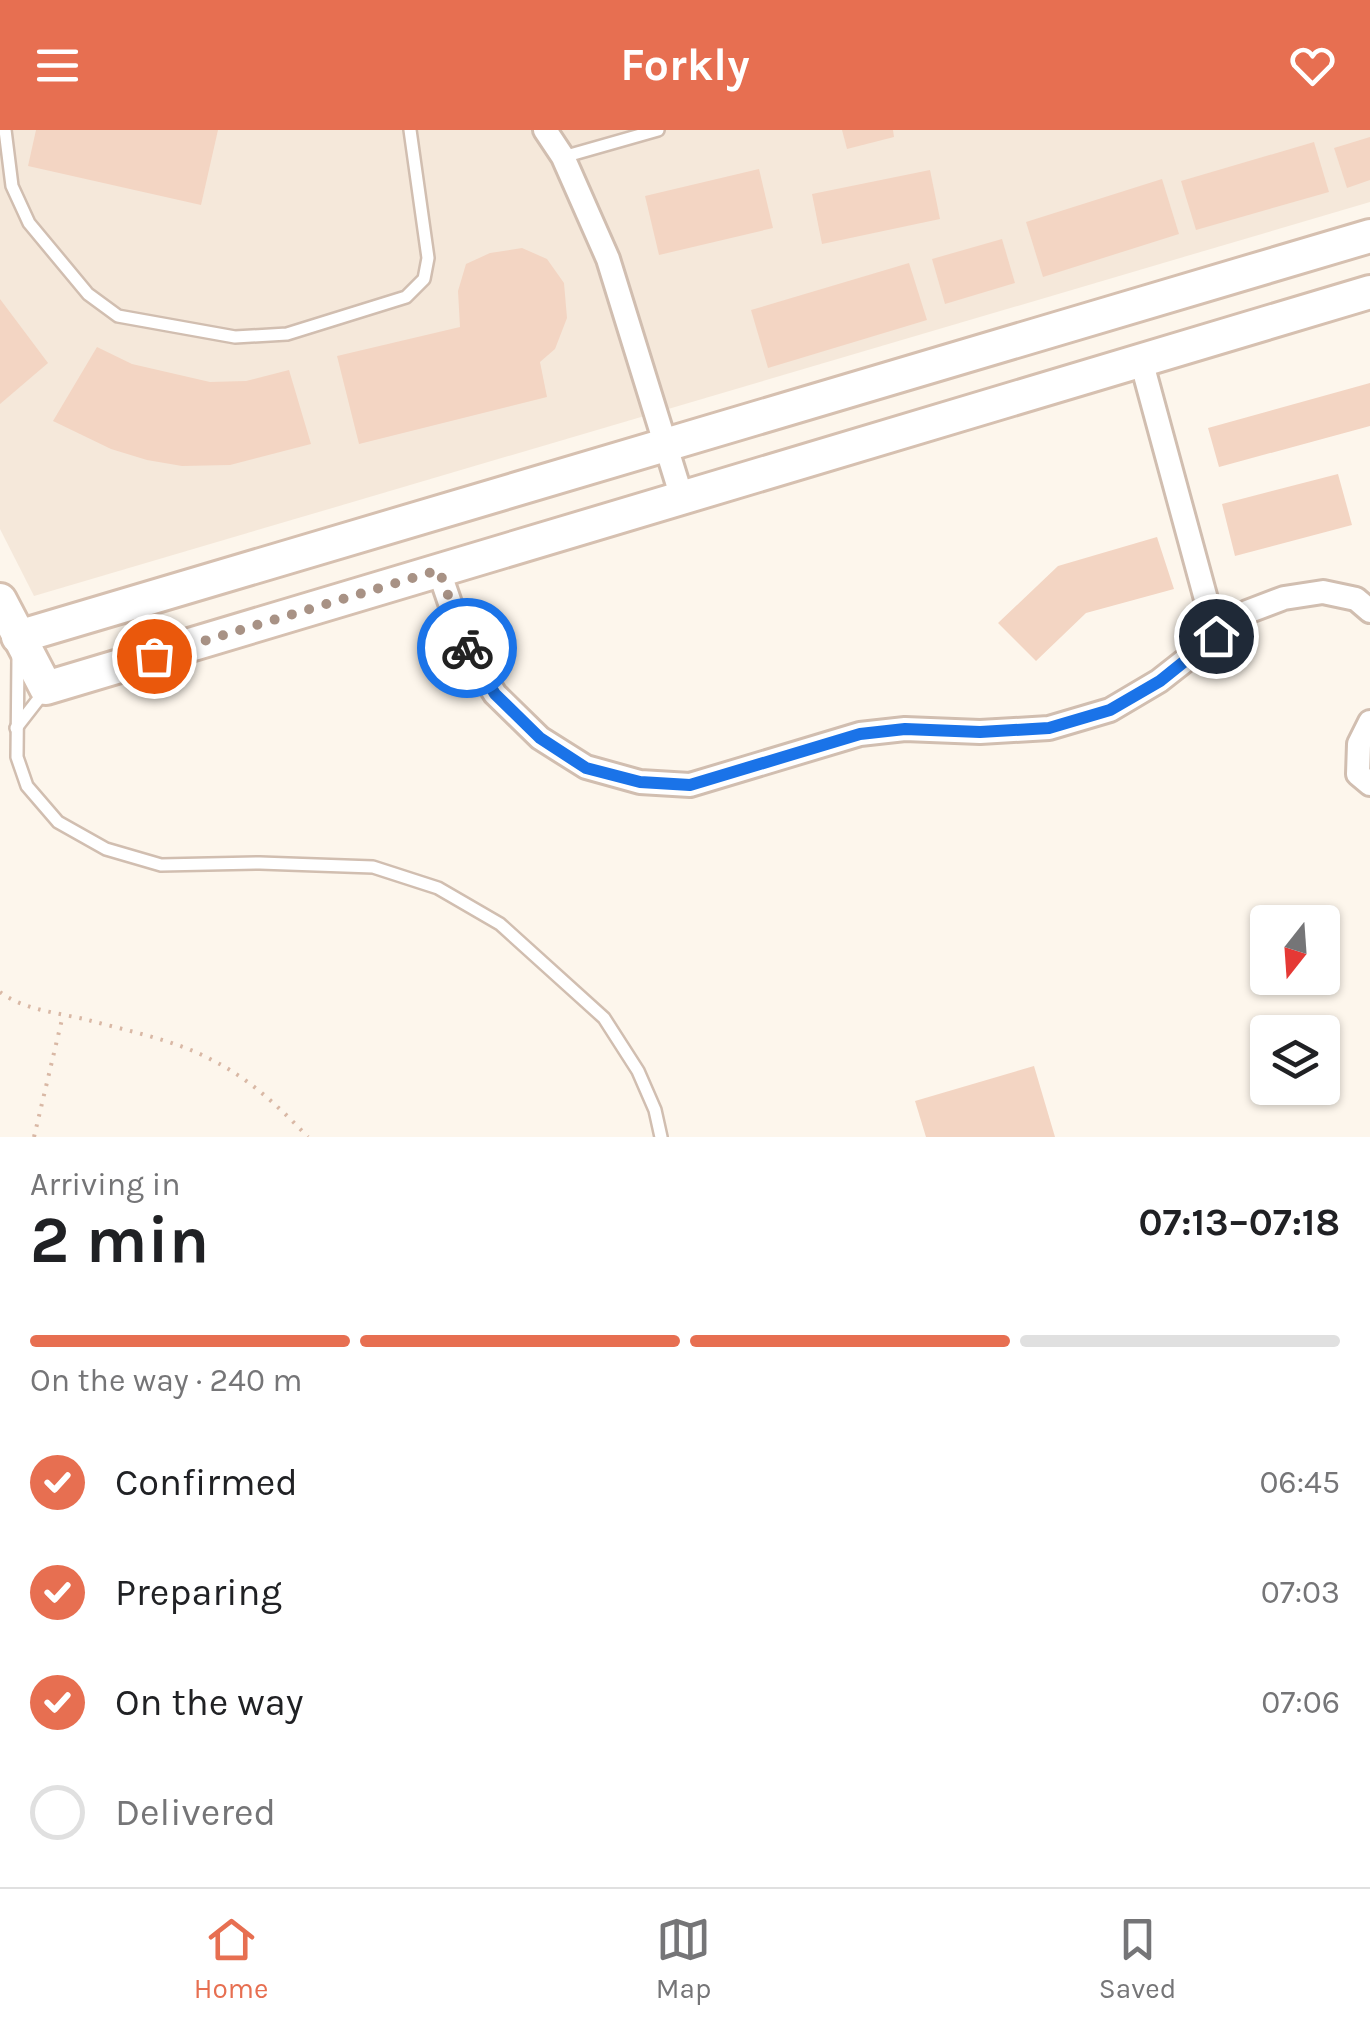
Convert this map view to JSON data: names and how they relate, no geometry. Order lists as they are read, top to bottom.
{
  "north": "bottom",
  "page": {
    "header": "Forkly",
    "heading": ["2 min", "Arriving in", "07:13–07:18"],
    "bar": "On the way · 240 m",
    "list": [
      ["Confirmed", "06:45"],
      ["Preparing", "07:03"],
      ["On the way", "07:06"],
      "Delivered"
    ],
    "tabs": ["Home", "Map", "Saved"]
  }
}
